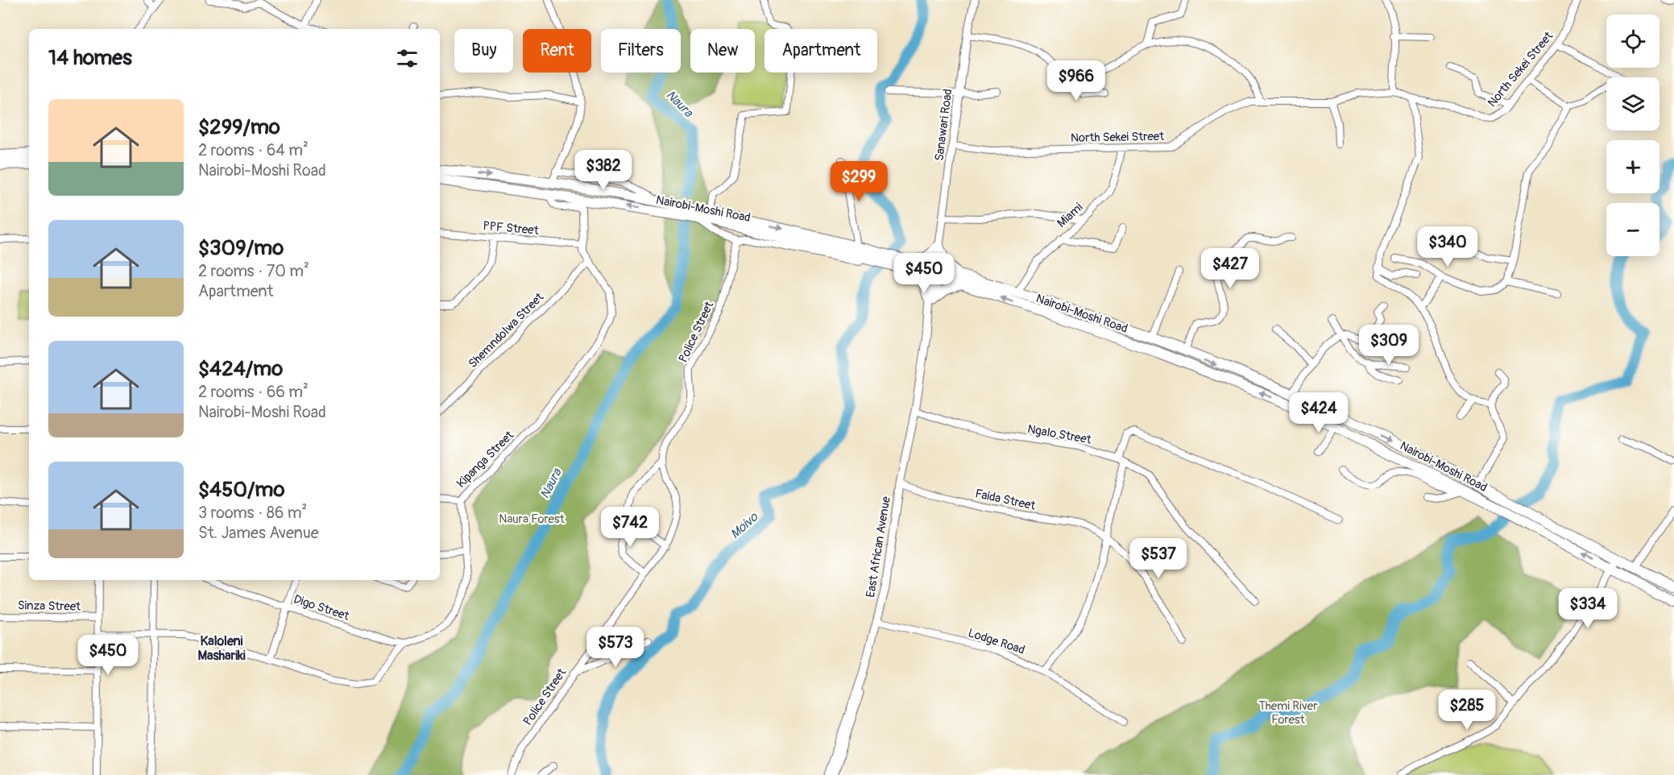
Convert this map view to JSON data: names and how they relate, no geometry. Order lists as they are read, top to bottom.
{
  "streets": {
    "highway": ["Nairobi-Moshi Road"],
    "street": [
      "North Sekei Street",
      "Sanawari Road",
      "Miami",
      "PPF Street",
      "Shemndolwa Street",
      "Police Street",
      "Ngalo Street",
      "Kipanga Street",
      "Faida Street",
      "East African Avenue",
      "Sinza Street",
      "Digo Street",
      "Lodge Road"
    ]
  },
  "crossings": [
    ["North Sekei Street", "Sanawari Road"],
    ["North Sekei Street", "Miami"],
    ["Sanawari Road", "Nairobi-Moshi Road"],
    ["Sanawari Road", "East African Avenue"],
    ["Nairobi-Moshi Road", "Miami"],
    ["Nairobi-Moshi Road", "Kipanga Street"],
    ["PPF Street", "Kipanga Street"],
    ["Shemndolwa Street", "Kipanga Street"],
    ["Ngalo Street", "East African Avenue"],
    ["Kipanga Street", "Digo Street"],
    ["Faida Street", "East African Avenue"],
    ["East African Avenue", "Lodge Road"]
  ],
  "districts": ["Kaloleni Mashariki"],
  "water": ["Naura", "Moivo"],
  "parks": ["Naura Forest", "Themi River Forest"],
  "page": {
    "map_buttons": ["+", "−"],
    "chip": [
      "Buy",
      "Rent",
      "Filters",
      "New",
      "Apartment"
    ],
    "heading": "14 homes",
    "price": [
      "$966",
      "$382",
      "$299",
      "$340",
      "$427",
      "$450",
      "$309",
      "$424",
      "$742",
      "$537",
      "$334",
      "$573",
      "$450",
      "$285"
    ],
    "list": [
      {
        "name": "$299/mo",
        "note": "2 rooms · 64 m² · Nairobi-Moshi Road"
      },
      {
        "name": "$309/mo",
        "note": "2 rooms · 70 m² · Apartment"
      },
      {
        "name": "$424/mo",
        "note": "2 rooms · 66 m² · Nairobi-Moshi Road"
      },
      {
        "name": "$450/mo",
        "note": "3 rooms · 86 m² · St. James Avenue"
      }
    ]
  }
}
